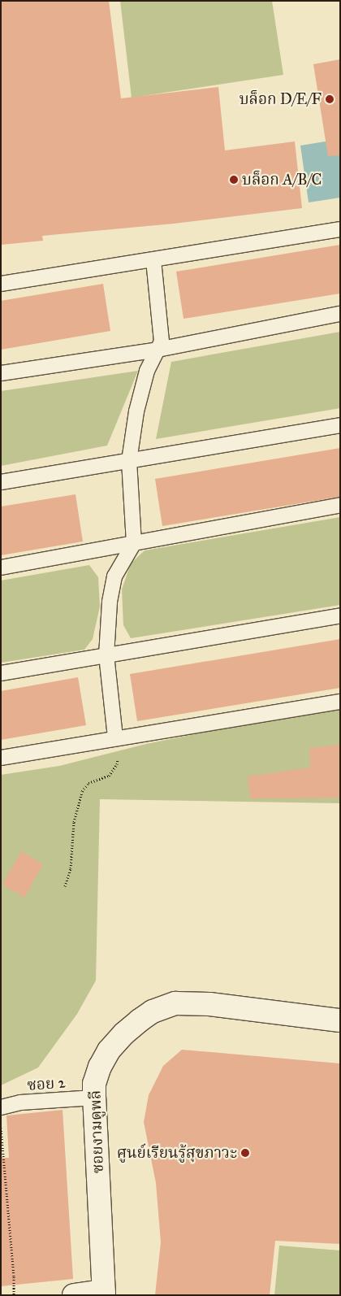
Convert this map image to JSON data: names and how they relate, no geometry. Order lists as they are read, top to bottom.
{
  "streets": {
    "street": ["ซอยงามดูพลี"],
    "lane": ["ซอย 2"]
  },
  "crossings": [
    ["ซอย 2", "ซอยงามดูพลี"]
  ],
  "places": ["บล็อก D/E/F", "บล็อก A/B/C", "ศูนย์เรียนรู้สุขภาวะ"]
}
